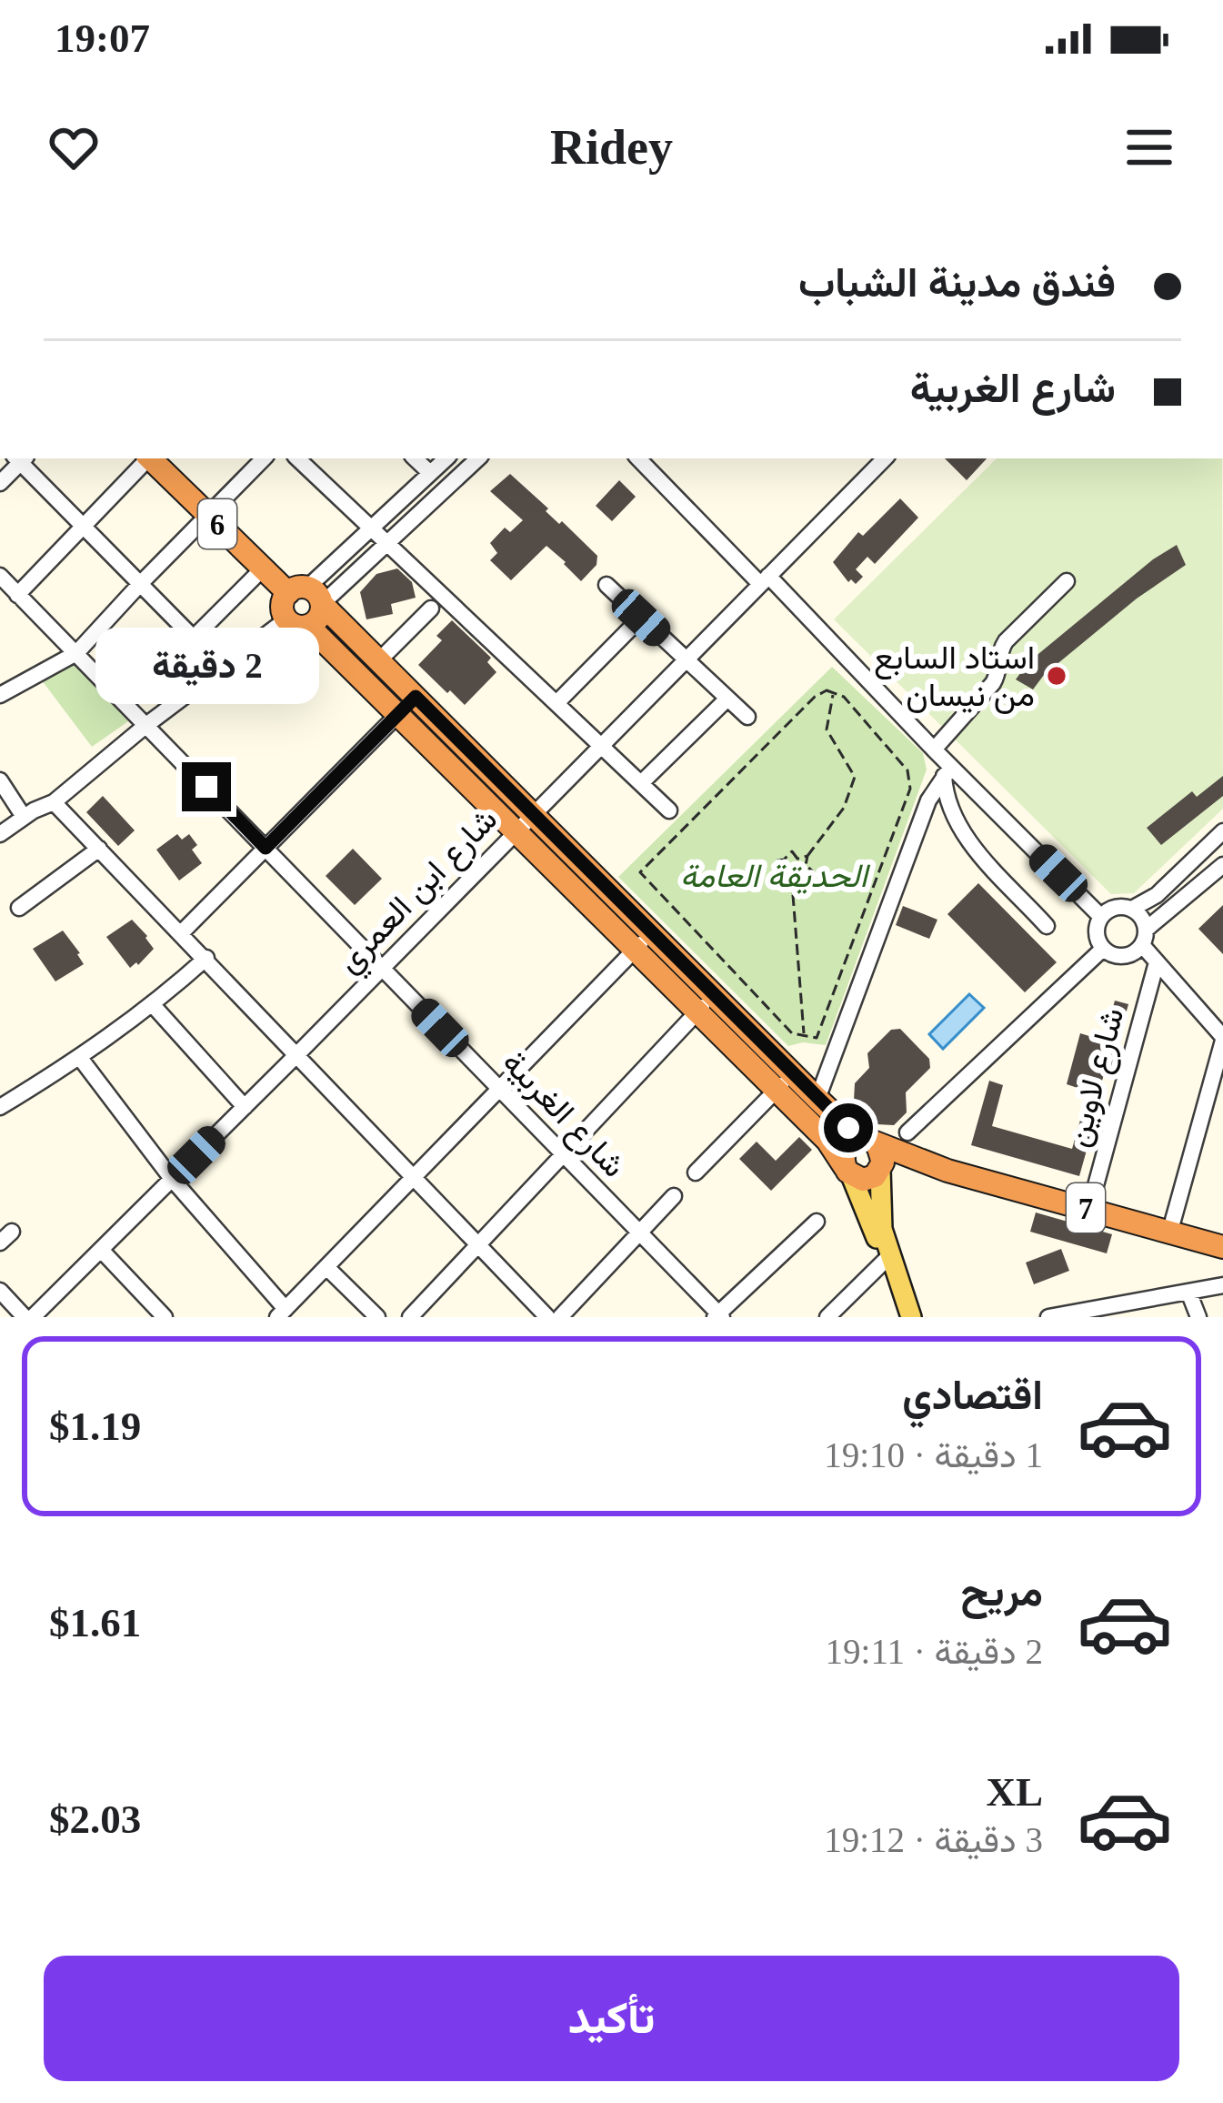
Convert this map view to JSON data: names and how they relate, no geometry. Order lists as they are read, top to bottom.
{
  "streets": {
    "highway": ["6", "7"],
    "street": ["شارع ابن العمري", "شارع لاوين", "شارع الغربية"]
  },
  "crossings": [
    ["6", "شارع ابن العمري"],
    ["6", "7"],
    ["شارع ابن العمري", "شارع الغربية"],
    ["شارع لاوين", "7"]
  ],
  "parks": ["الحديقة العامة"],
  "places": ["استاد السابع من نيسان"],
  "page": {
    "status": "19:07",
    "header": "Ridey",
    "banner": ["فندق مدينة الشباب", "شارع الغربية"],
    "bubble": "2 دقيقة",
    "list": [
      {
        "name": "اقتصادي",
        "note": "1 دقيقة · 19:10",
        "value": "$1.19"
      },
      {
        "name": "مريح",
        "note": "2 دقيقة · 19:11",
        "value": "$1.61"
      },
      {
        "name": "XL",
        "note": "3 دقيقة · 19:12",
        "value": "$2.03"
      }
    ],
    "buttons": "تأكيد"
  }
}
